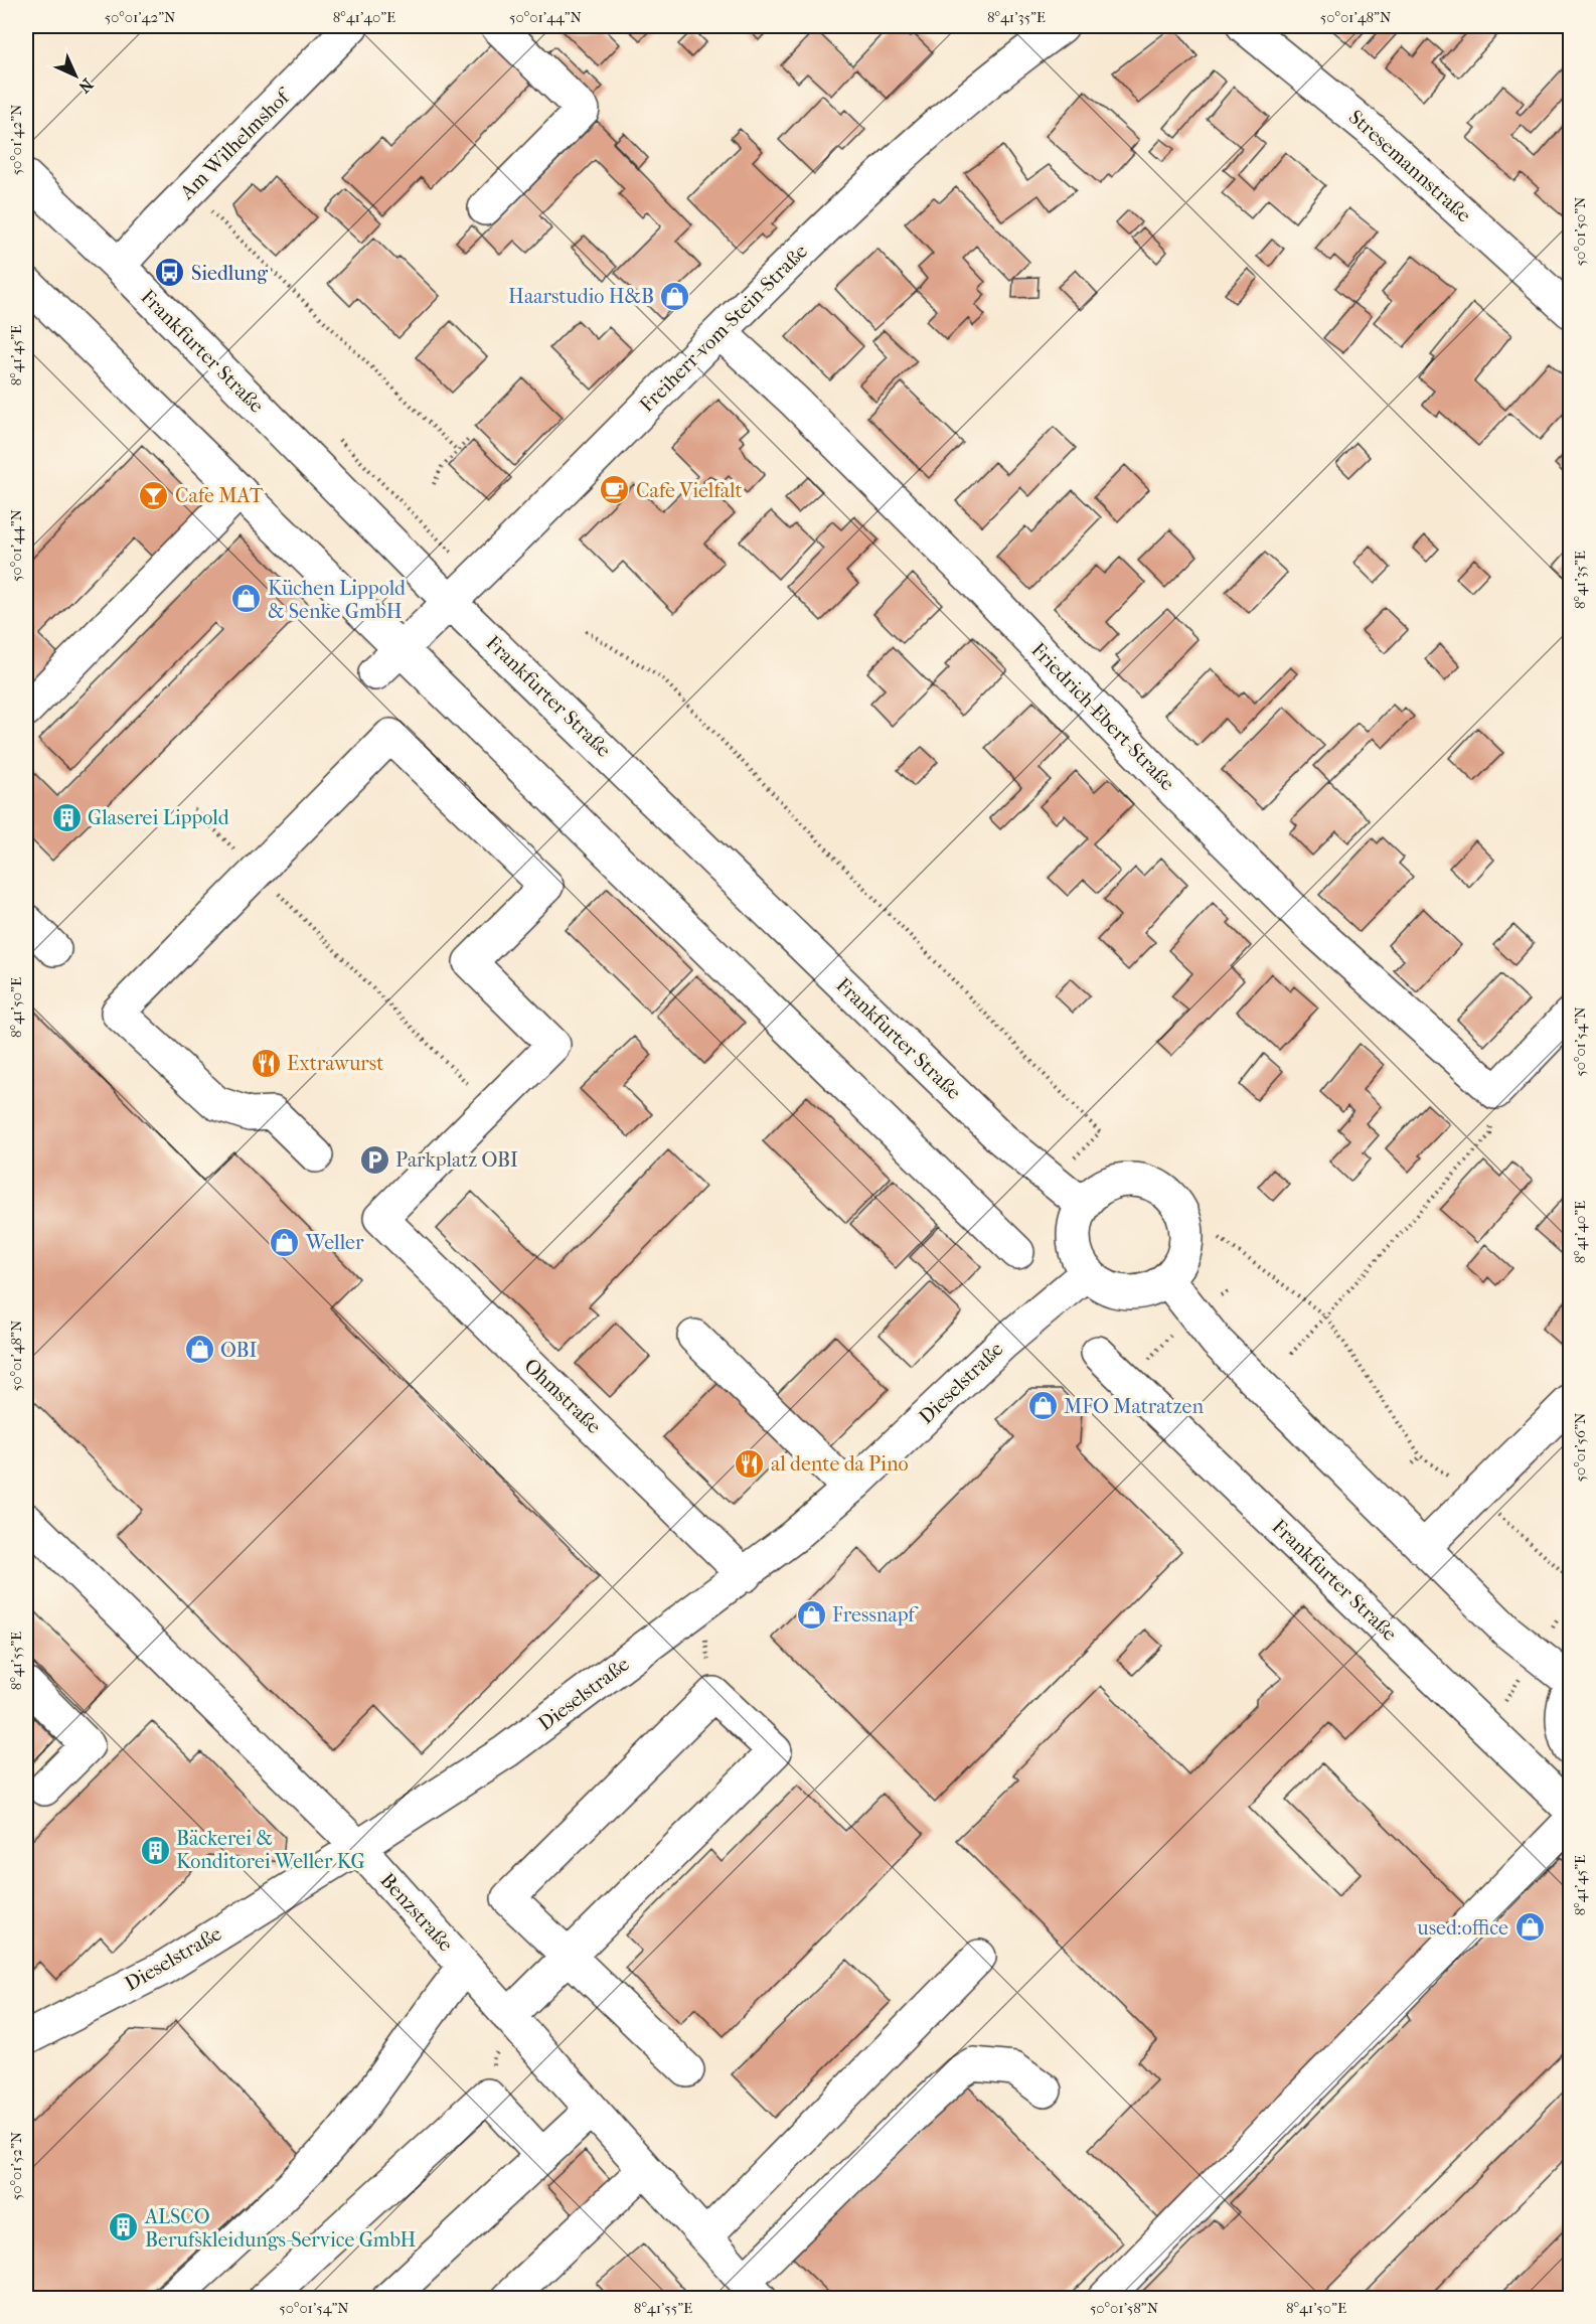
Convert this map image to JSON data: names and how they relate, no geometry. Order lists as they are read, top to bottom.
{
  "streets": {
    "street": [
      "Am Wilhelmshof",
      "Stresemannstraße",
      "Freiherr-vom-Stein-Straße",
      "Frankfurter Straße",
      "Friedrich-Ebert-Straße",
      "Dieselstraße",
      "Ohmstraße",
      "Benzstraße"
    ]
  },
  "crossings": [
    ["Am Wilhelmshof", "Frankfurter Straße"],
    ["Freiherr-vom-Stein-Straße", "Frankfurter Straße"],
    ["Freiherr-vom-Stein-Straße", "Friedrich-Ebert-Straße"],
    ["Frankfurter Straße", "Dieselstraße"],
    ["Dieselstraße", "Ohmstraße"],
    ["Dieselstraße", "Benzstraße"]
  ],
  "places": {
    "bus stop": ["Siedlung"],
    "shop": [
      "Haarstudio H&B",
      "Küchen Lippold & Senke GmbH",
      "Weller",
      "OBI",
      "MFO Matratzen",
      "Fressnapf",
      "used:office"
    ],
    "cafe": ["Cafe Vielfalt"],
    "bar": ["Cafe MAT"],
    "building": ["Glaserei Lippold", "Bäckerei & Konditorei Weller KG", "ALSCO Berufskleidungs-Service GmbH"],
    "restaurant": ["Extrawurst", "al dente da Pino"],
    "parking": ["Parkplatz OBI"]
  },
  "north": "bottom right",
  "coordinates": [
    "50°01'42\"N",
    "8°41'40\"E",
    "50°01'44\"N",
    "8°41'35\"E",
    "50°01'48\"N",
    "50°01'50\"N",
    "8°41'45\"E",
    "8°41'50\"E",
    "50°01'54\"N",
    "50°01'56\"N",
    "8°41'55\"E",
    "50°01'52\"N",
    "50°01'58\"N"
  ]
}
